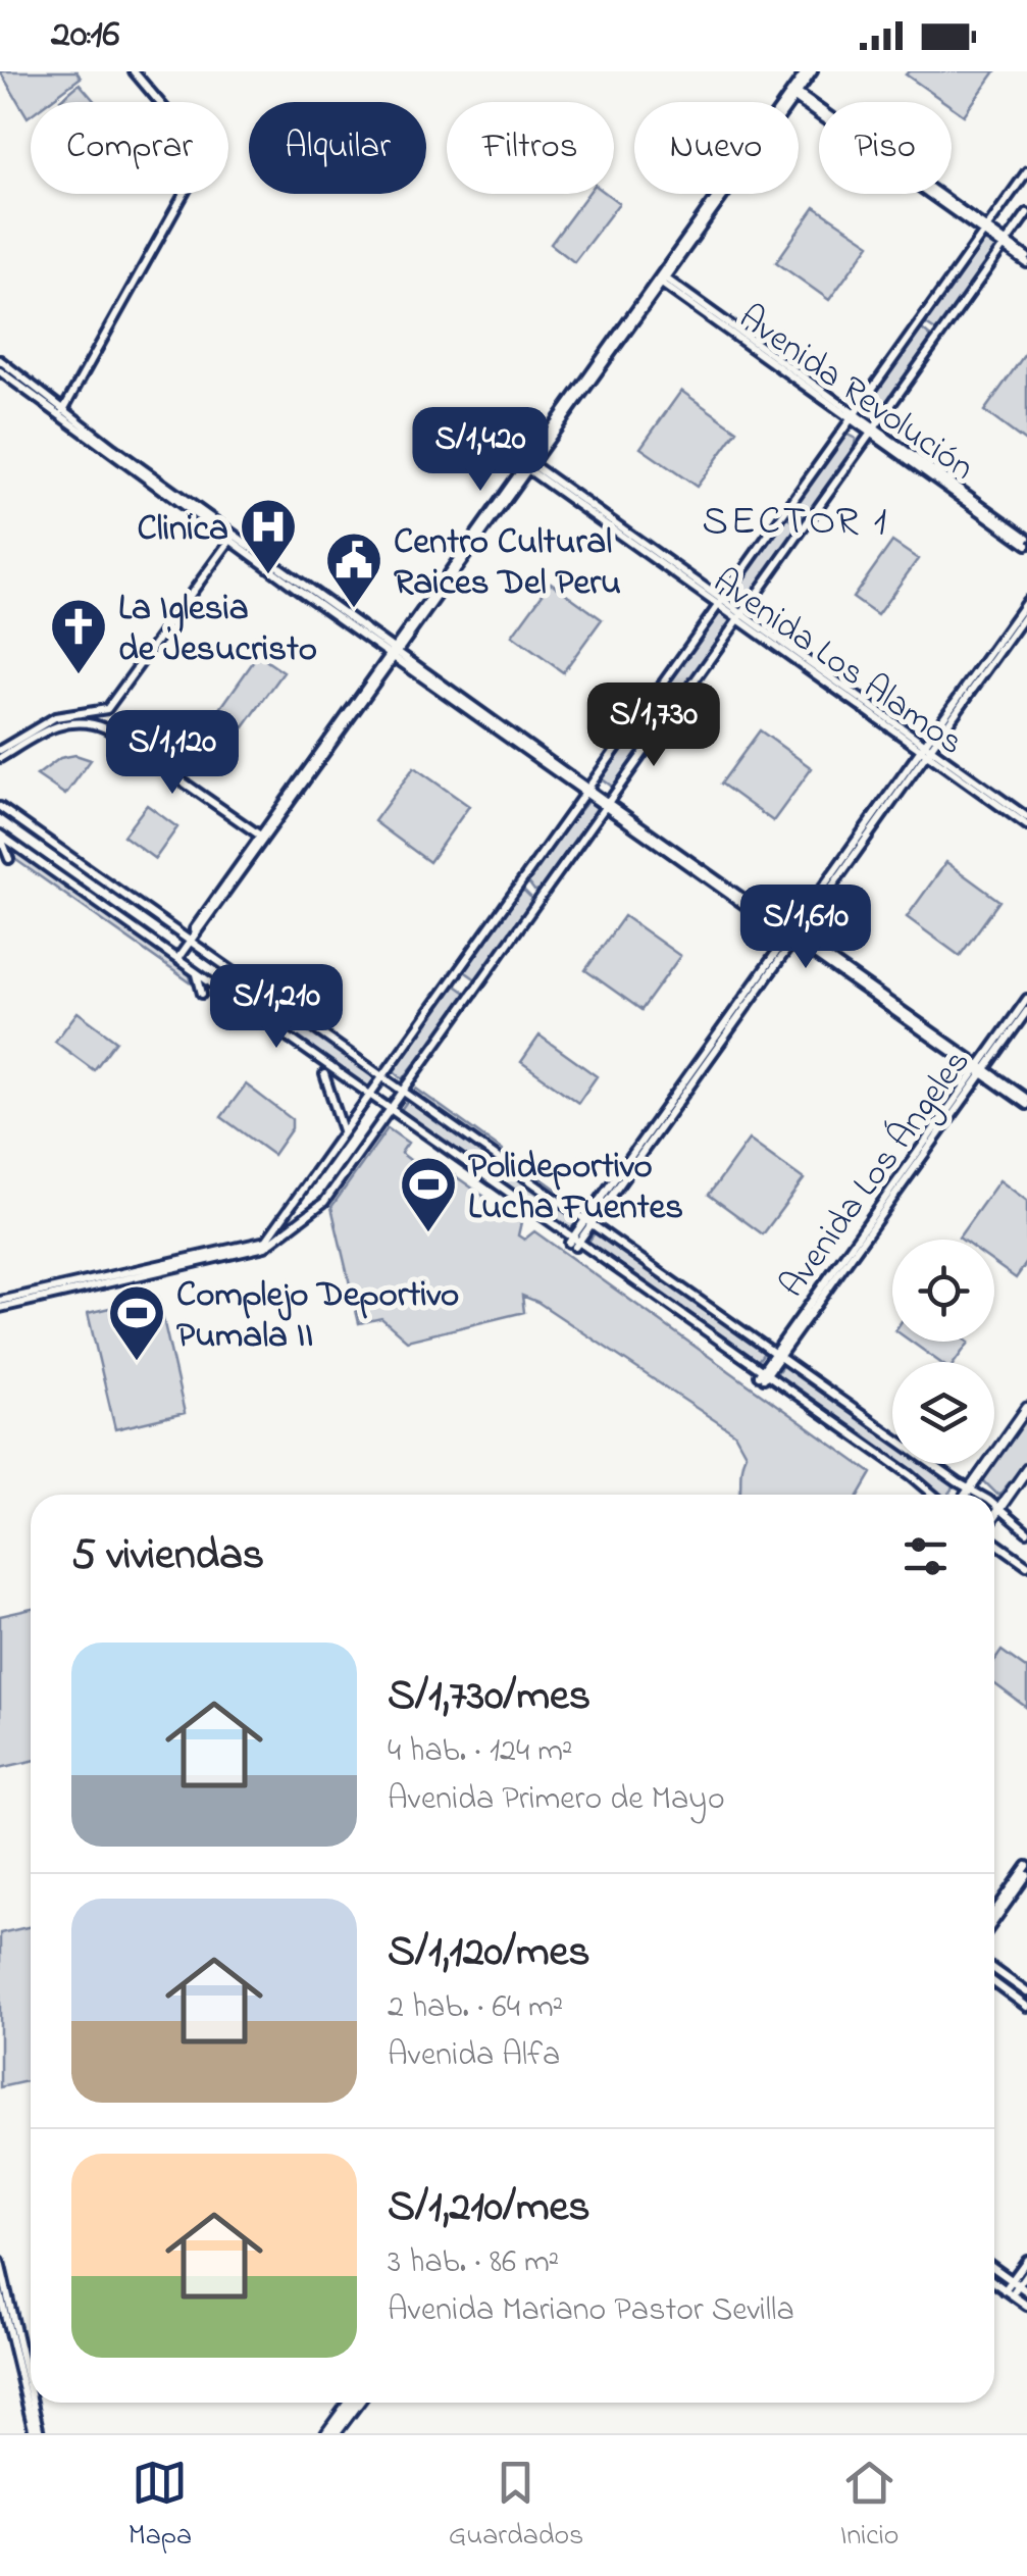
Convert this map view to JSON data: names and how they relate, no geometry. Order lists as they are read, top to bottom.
{
  "streets": {
    "street": ["Avenida Revolución", "Avenida Los Alamos", "Avenida Los Ángeles"]
  },
  "districts": ["SECTOR 1"],
  "places": {
    "hospital": ["Clinica"],
    "public building": ["Centro Cultural Raices Del Peru"],
    "church": ["La Iglesia de Jesucristo"],
    "sports": ["Polideportivo Lucha Fuentes", "Complejo Deportivo Pumala II"]
  },
  "page": {
    "status": "20:16",
    "chip": [
      "Comprar",
      "Alquilar",
      "Filtros",
      "Nuevo",
      "Piso"
    ],
    "price": [
      "S/1,420",
      "S/1,730",
      "S/1,120",
      "S/1,610",
      "S/1,210"
    ],
    "heading": "5 viviendas",
    "list": [
      {
        "name": "S/1,730/mes",
        "note": "4 hab. · 124 m² · Avenida Primero de Mayo"
      },
      {
        "name": "S/1,120/mes",
        "note": "2 hab. · 64 m² · Avenida Alfa"
      },
      {
        "name": "S/1,210/mes",
        "note": "3 hab. · 86 m² · Avenida Mariano Pastor Sevilla"
      }
    ],
    "tabs": ["Mapa", "Guardados", "Inicio"]
  }
}
